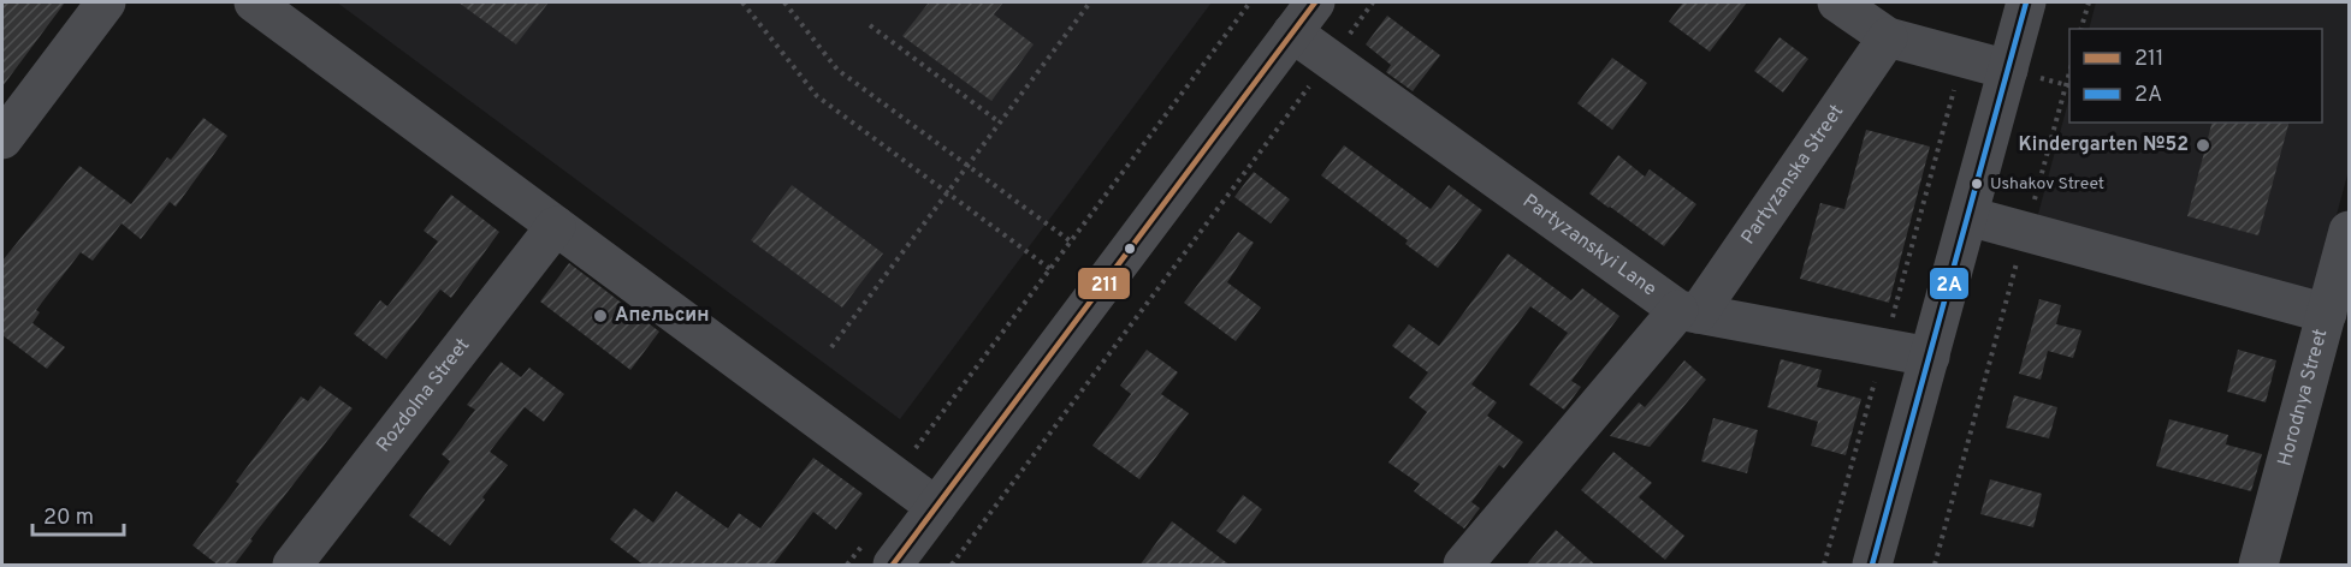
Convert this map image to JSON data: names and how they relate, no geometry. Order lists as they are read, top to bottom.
{
  "streets": {
    "street": [
      "Partyzanska Street",
      "Partyzanskyi Lane",
      "Rozdolna Street",
      "Horodnya Street"
    ]
  },
  "crossings": [
    ["Partyzanska Street", "Partyzanskyi Lane"]
  ],
  "places": ["Kindergarten №52", "Ushakov Street", "Апельсин"],
  "lines": ["transit line 211", "transit line 2А"],
  "legend": ["211", "2А"],
  "scale_bar": "20 m"
}
